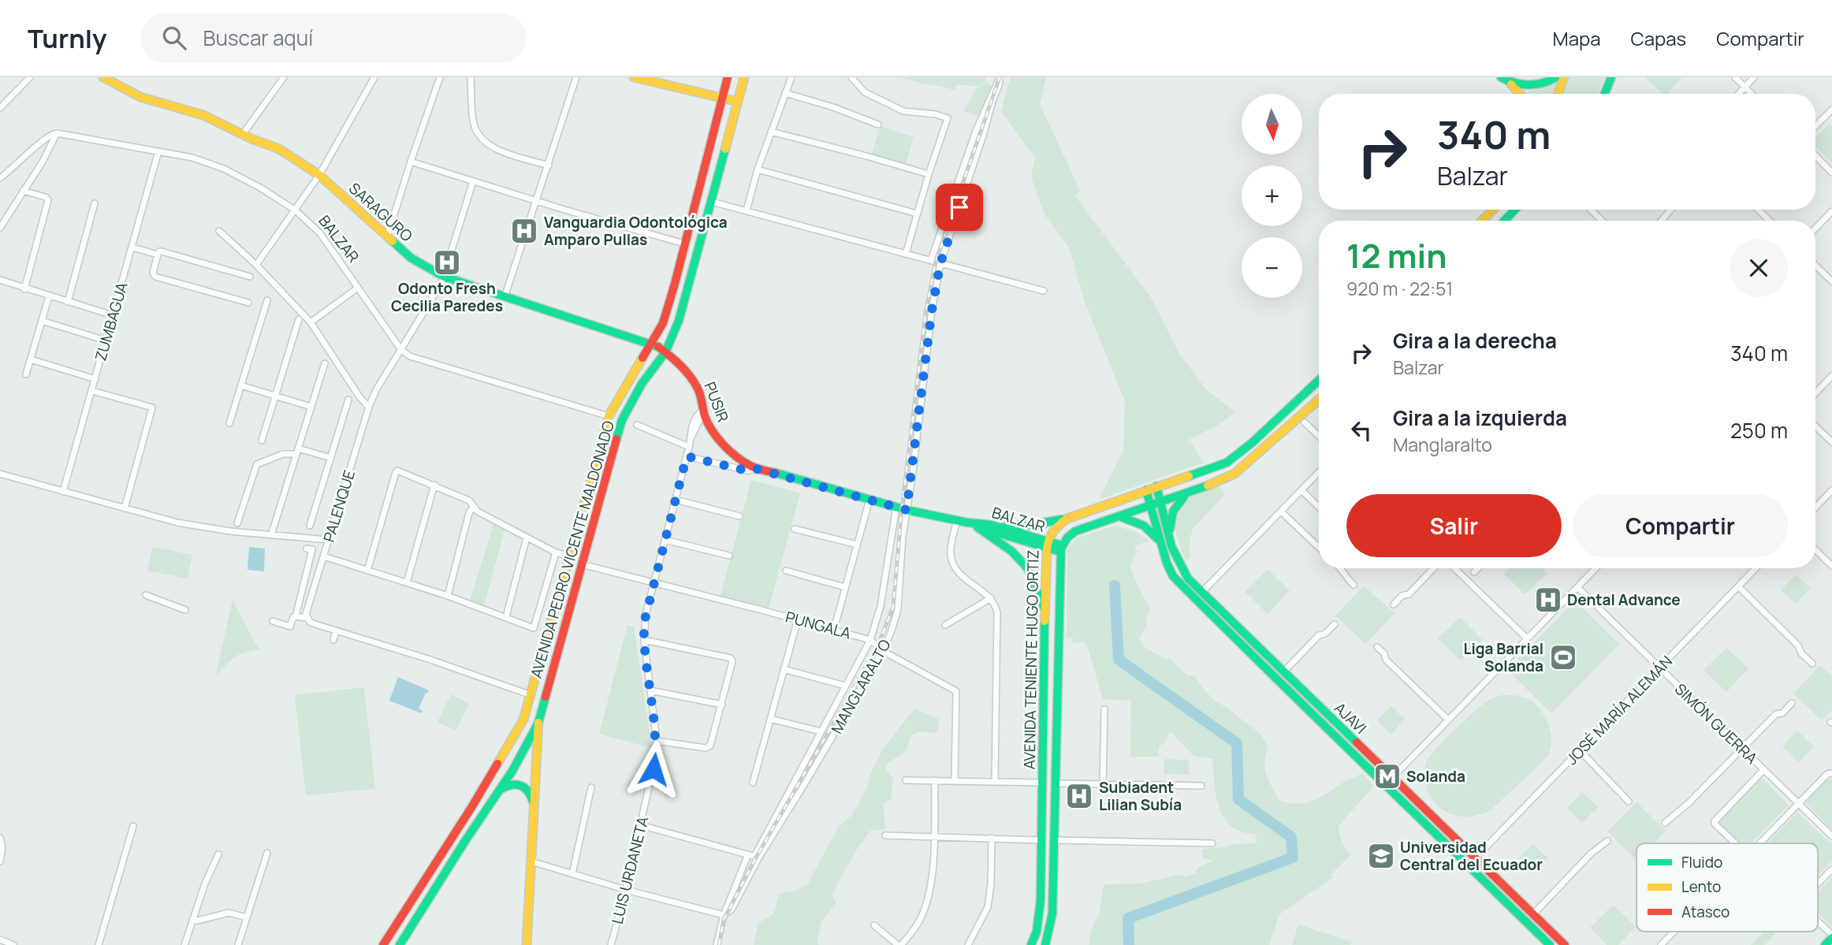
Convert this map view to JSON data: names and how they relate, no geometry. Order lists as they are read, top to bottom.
{
  "streets": {
    "main road": [
      "SARAGURO",
      "BALZAR",
      "PUSIR",
      "AVENIDA PEDRO VICENTE MALDONADO",
      "AVENIDA TENIENTE HUGO ORTIZ",
      "AJAVI"
    ],
    "street": [
      "ZUMBAGUA",
      "PALENQUE",
      "PUNGALA",
      "MANGLARALTO",
      "JOSÉ MARÍA ALEMÁN",
      "SIMÓN GUERRA",
      "LUIS URDANETA"
    ]
  },
  "crossings": [
    ["SARAGURO", "PUSIR"],
    ["SARAGURO", "PALENQUE"],
    ["SARAGURO", "AVENIDA PEDRO VICENTE MALDONADO"],
    ["BALZAR", "ZUMBAGUA"],
    ["BALZAR", "PUSIR"],
    ["BALZAR", "PALENQUE"],
    ["BALZAR", "AVENIDA TENIENTE HUGO ORTIZ"],
    ["BALZAR", "MANGLARALTO"],
    ["BALZAR", "LUIS URDANETA"],
    ["PUSIR", "AVENIDA PEDRO VICENTE MALDONADO"],
    ["PUSIR", "LUIS URDANETA"],
    ["AVENIDA PEDRO VICENTE MALDONADO", "PUNGALA"],
    ["PUNGALA", "MANGLARALTO"],
    ["PUNGALA", "LUIS URDANETA"],
    ["AVENIDA TENIENTE HUGO ORTIZ", "AJAVI"],
    ["JOSÉ MARÍA ALEMÁN", "AJAVI"],
    ["JOSÉ MARÍA ALEMÁN", "SIMÓN GUERRA"]
  ],
  "places": {
    "hospital": [
      "Vanguardia Odontológica Amparo Pullas",
      "Odonto Fresh Cecilia Paredes",
      "Dental Advance",
      "Subiadent Lilian Subía"
    ],
    "sports": ["Liga Barrial Solanda"],
    "metro station": ["Solanda"],
    "school or university": ["Universidad Central del Ecuador"]
  },
  "legend": ["Fluido", "Lento", "Atasco"],
  "north": "bottom",
  "page": {
    "header": "Turnly",
    "search": "Buscar aquí",
    "nav": ["Mapa", "Capas", "Compartir"],
    "map_buttons": ["+", "−"],
    "turn": ["340 m", "Balzar"],
    "heading": ["12 min", "920 m · 22:51"],
    "list": [
      {
        "name": "Gira a la derecha",
        "note": "Balzar",
        "value": "340 m"
      },
      {
        "name": "Gira a la izquierda",
        "note": "Manglaralto",
        "value": "250 m"
      }
    ],
    "buttons": ["Salir", "Compartir"]
  }
}
